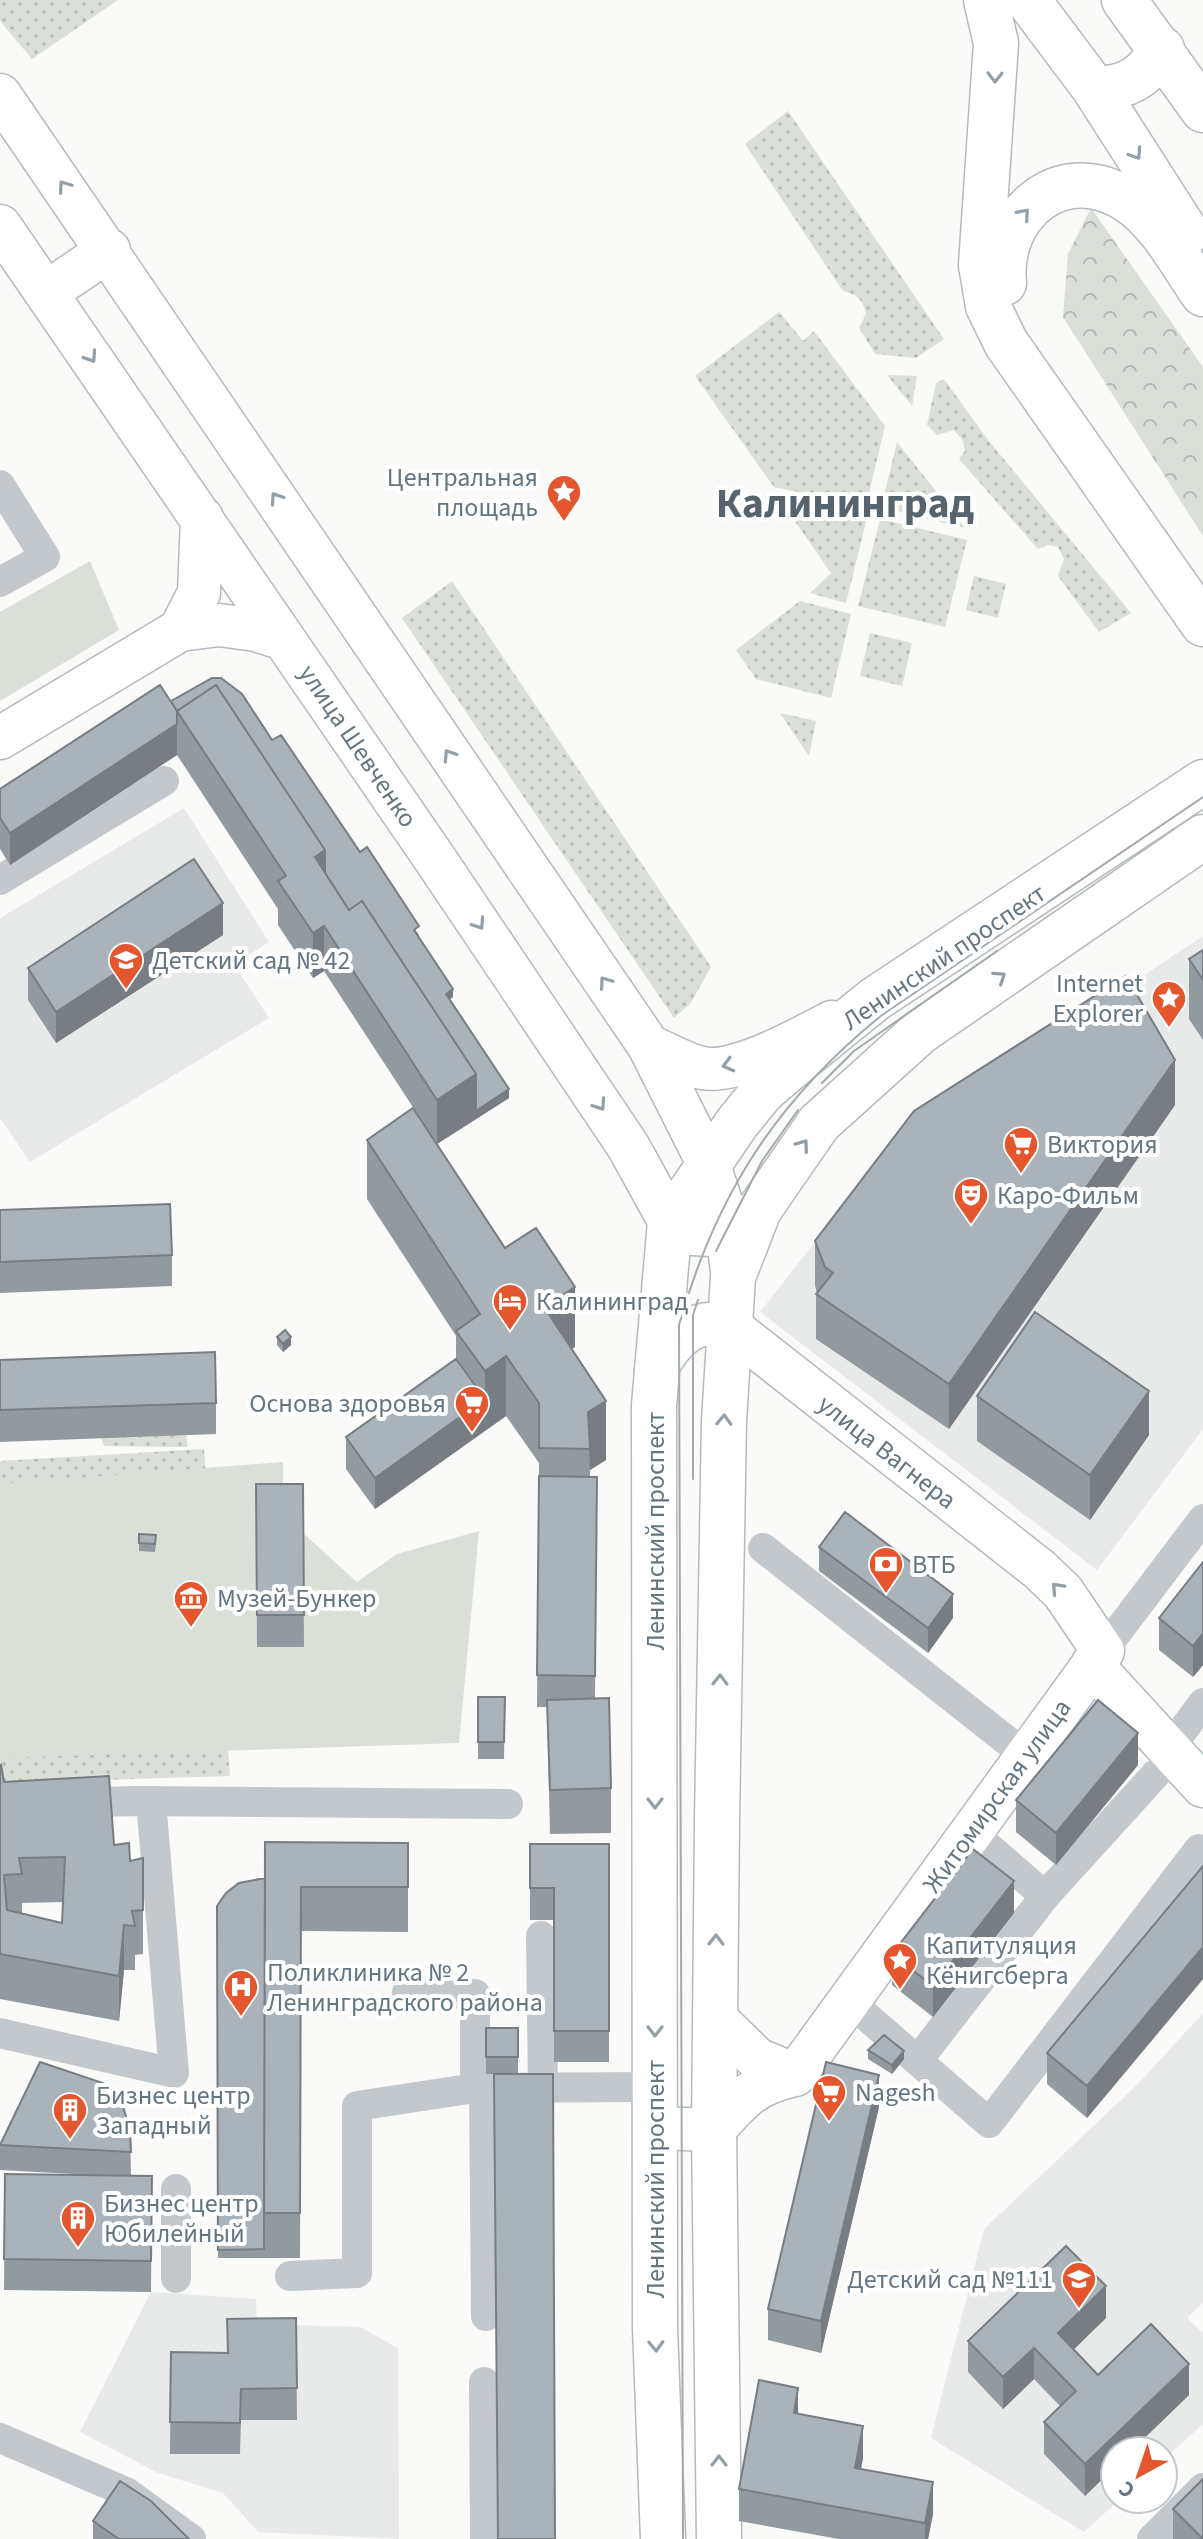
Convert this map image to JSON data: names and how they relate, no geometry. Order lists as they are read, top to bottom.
{
  "streets": {
    "main road": [
      "улица Шевченко",
      "Ленинский проспект",
      "улица Вагнера",
      "Житомирская улица"
    ]
  },
  "crossings": [
    ["улица Шевченко", "Ленинский проспект"],
    ["Ленинский проспект", "улица Вагнера"],
    ["улица Вагнера", "Житомирская улица"]
  ],
  "one_way": ["улица Вагнера"],
  "districts": ["Калининград"],
  "places": {
    "place": ["Центральная площадь", "Internet Explorer", "Капитуляция Кёнигсберга"],
    "school or university": ["Детский сад № 42", "Детский сад №111"],
    "supermarket": ["Виктория", "Основа здоровья", "Nagesh"],
    "theatre": ["Каро-Фильм"],
    "hotel": ["Калининград"],
    "bank": ["ВТБ"],
    "museum": ["Музей-Бункер"],
    "hospital": ["Поликлиника № 2 Ленинградского района"],
    "building": ["Бизнес центр Западный", "Бизнес центр Юбилейный"]
  },
  "north": "bottom left"
}
